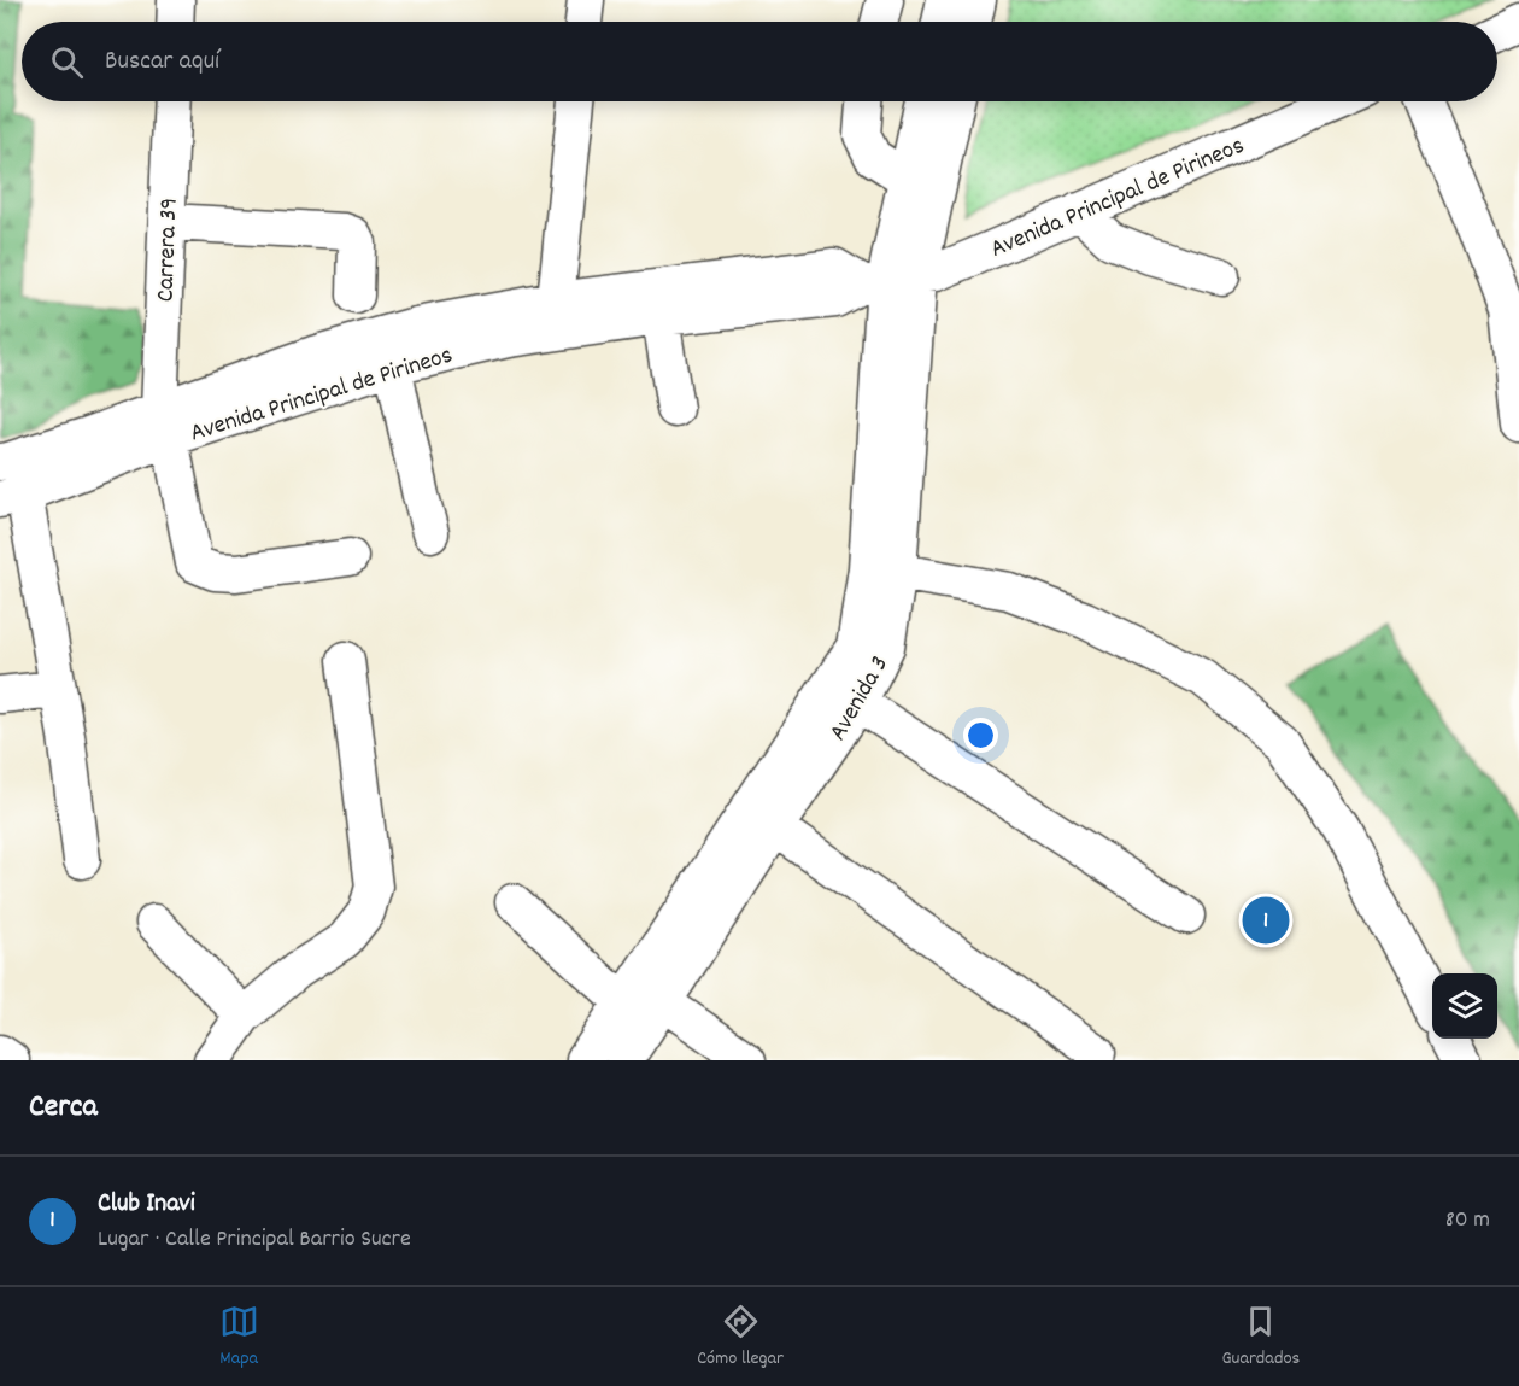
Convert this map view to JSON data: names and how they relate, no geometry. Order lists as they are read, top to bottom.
{
  "streets": {
    "street": ["Avenida Principal de Pirineos", "Carrera 39", "Avenida 3"]
  },
  "crossings": [
    ["Avenida Principal de Pirineos", "Carrera 39"],
    ["Avenida Principal de Pirineos", "Avenida 3"]
  ],
  "page": {
    "search": "Buscar aquí",
    "pins": "1",
    "heading": "Cerca",
    "list": [
      {
        "mark": "1",
        "name": "Club Inavi",
        "note": "Lugar · Calle Principal Barrio Sucre",
        "value": "80 m"
      }
    ],
    "nav": ["Mapa", "Cómo llegar", "Guardados"]
  }
}
